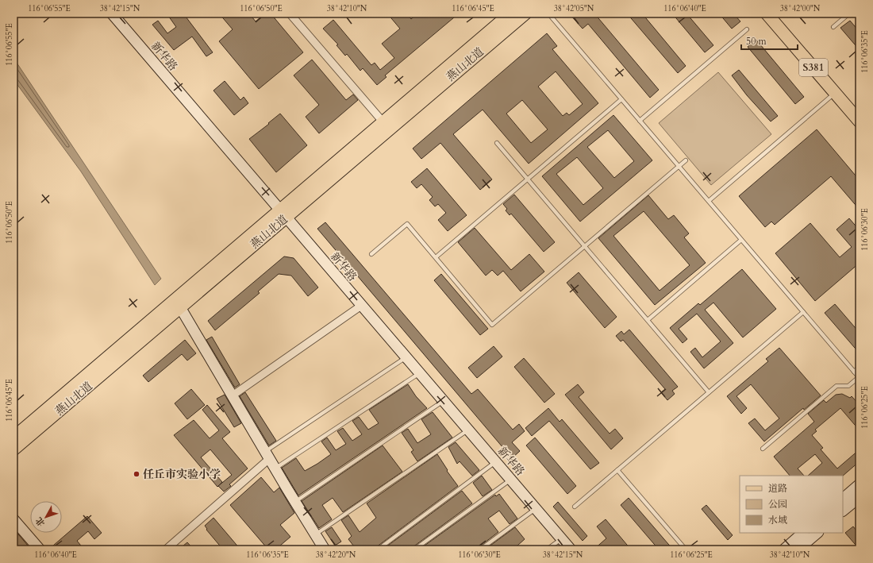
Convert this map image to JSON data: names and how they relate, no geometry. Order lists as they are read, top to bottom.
{
  "streets": {
    "main road": ["新华路", "燕山北道", "S381"]
  },
  "crossings": [
    ["新华路", "燕山北道"]
  ],
  "places": ["任丘市实验小学"],
  "legend": ["道路", "公园", "水域"],
  "scale_bar": "50 m",
  "north": "bottom left",
  "coordinates": [
    "116°06'55\"E",
    "38°42'15\"N",
    "116°06'50\"E",
    "38°42'10\"N",
    "116°06'45\"E",
    "38°42'05\"N",
    "116°06'40\"E",
    "38°42'00\"N",
    "116°06'35\"E",
    "116°06'30\"E",
    "116°06'25\"E",
    "38°42'20\"N"
  ]
}
